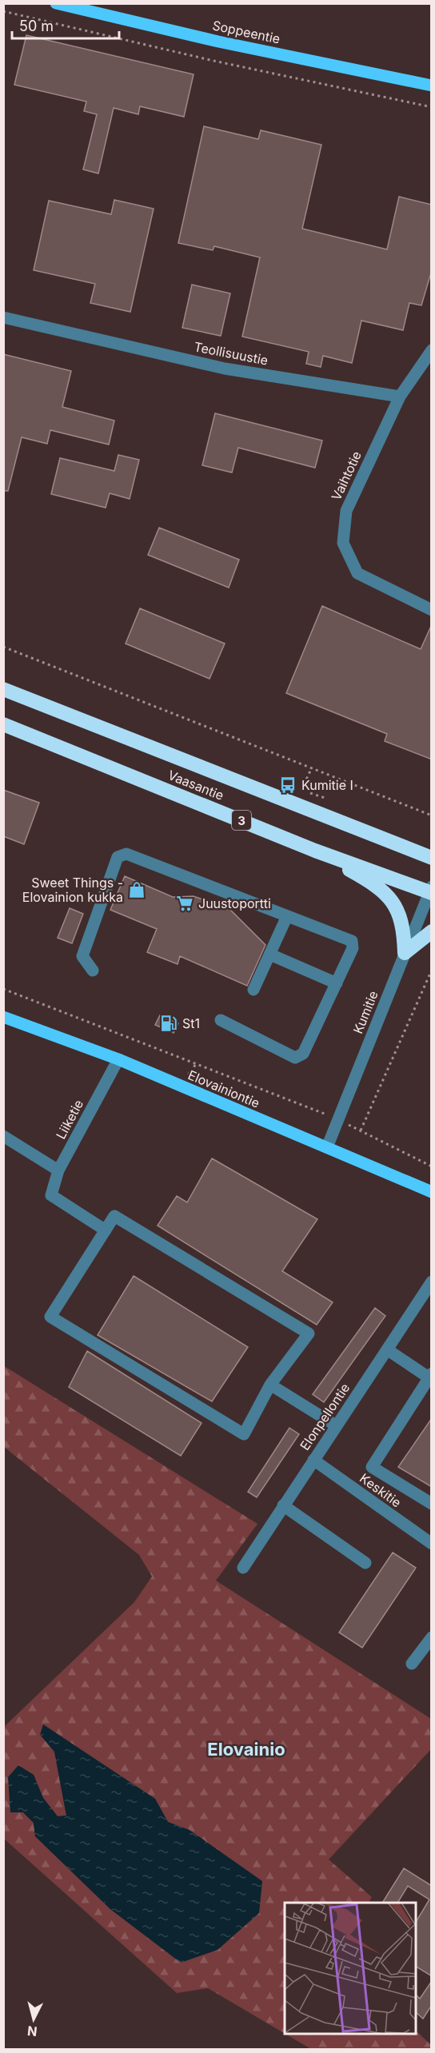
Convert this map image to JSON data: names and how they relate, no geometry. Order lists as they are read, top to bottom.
{
  "streets": {
    "highway": ["Vaasantie", "3"],
    "main road": ["Soppeentie", "Elovainiontie"],
    "street": [
      "Teollisuustie",
      "Vaihtotie",
      "Kumitie",
      "Liiketie",
      "Elonpellontie",
      "Keskitie"
    ]
  },
  "crossings": [
    ["Teollisuustie", "Vaihtotie"],
    ["Vaasantie", "Kumitie"],
    ["Kumitie", "Elovainiontie"],
    ["Elovainiontie", "Liiketie"],
    ["Elonpellontie", "Keskitie"]
  ],
  "districts": ["Elovainio"],
  "places": {
    "bus stop": ["Kumitie I"],
    "shop": ["Sweet Things - Elovainion kukka"],
    "supermarket": ["Juustoportti"],
    "fuel station": ["St1"]
  },
  "scale_bar": "50 m",
  "north": "bottom"
}
